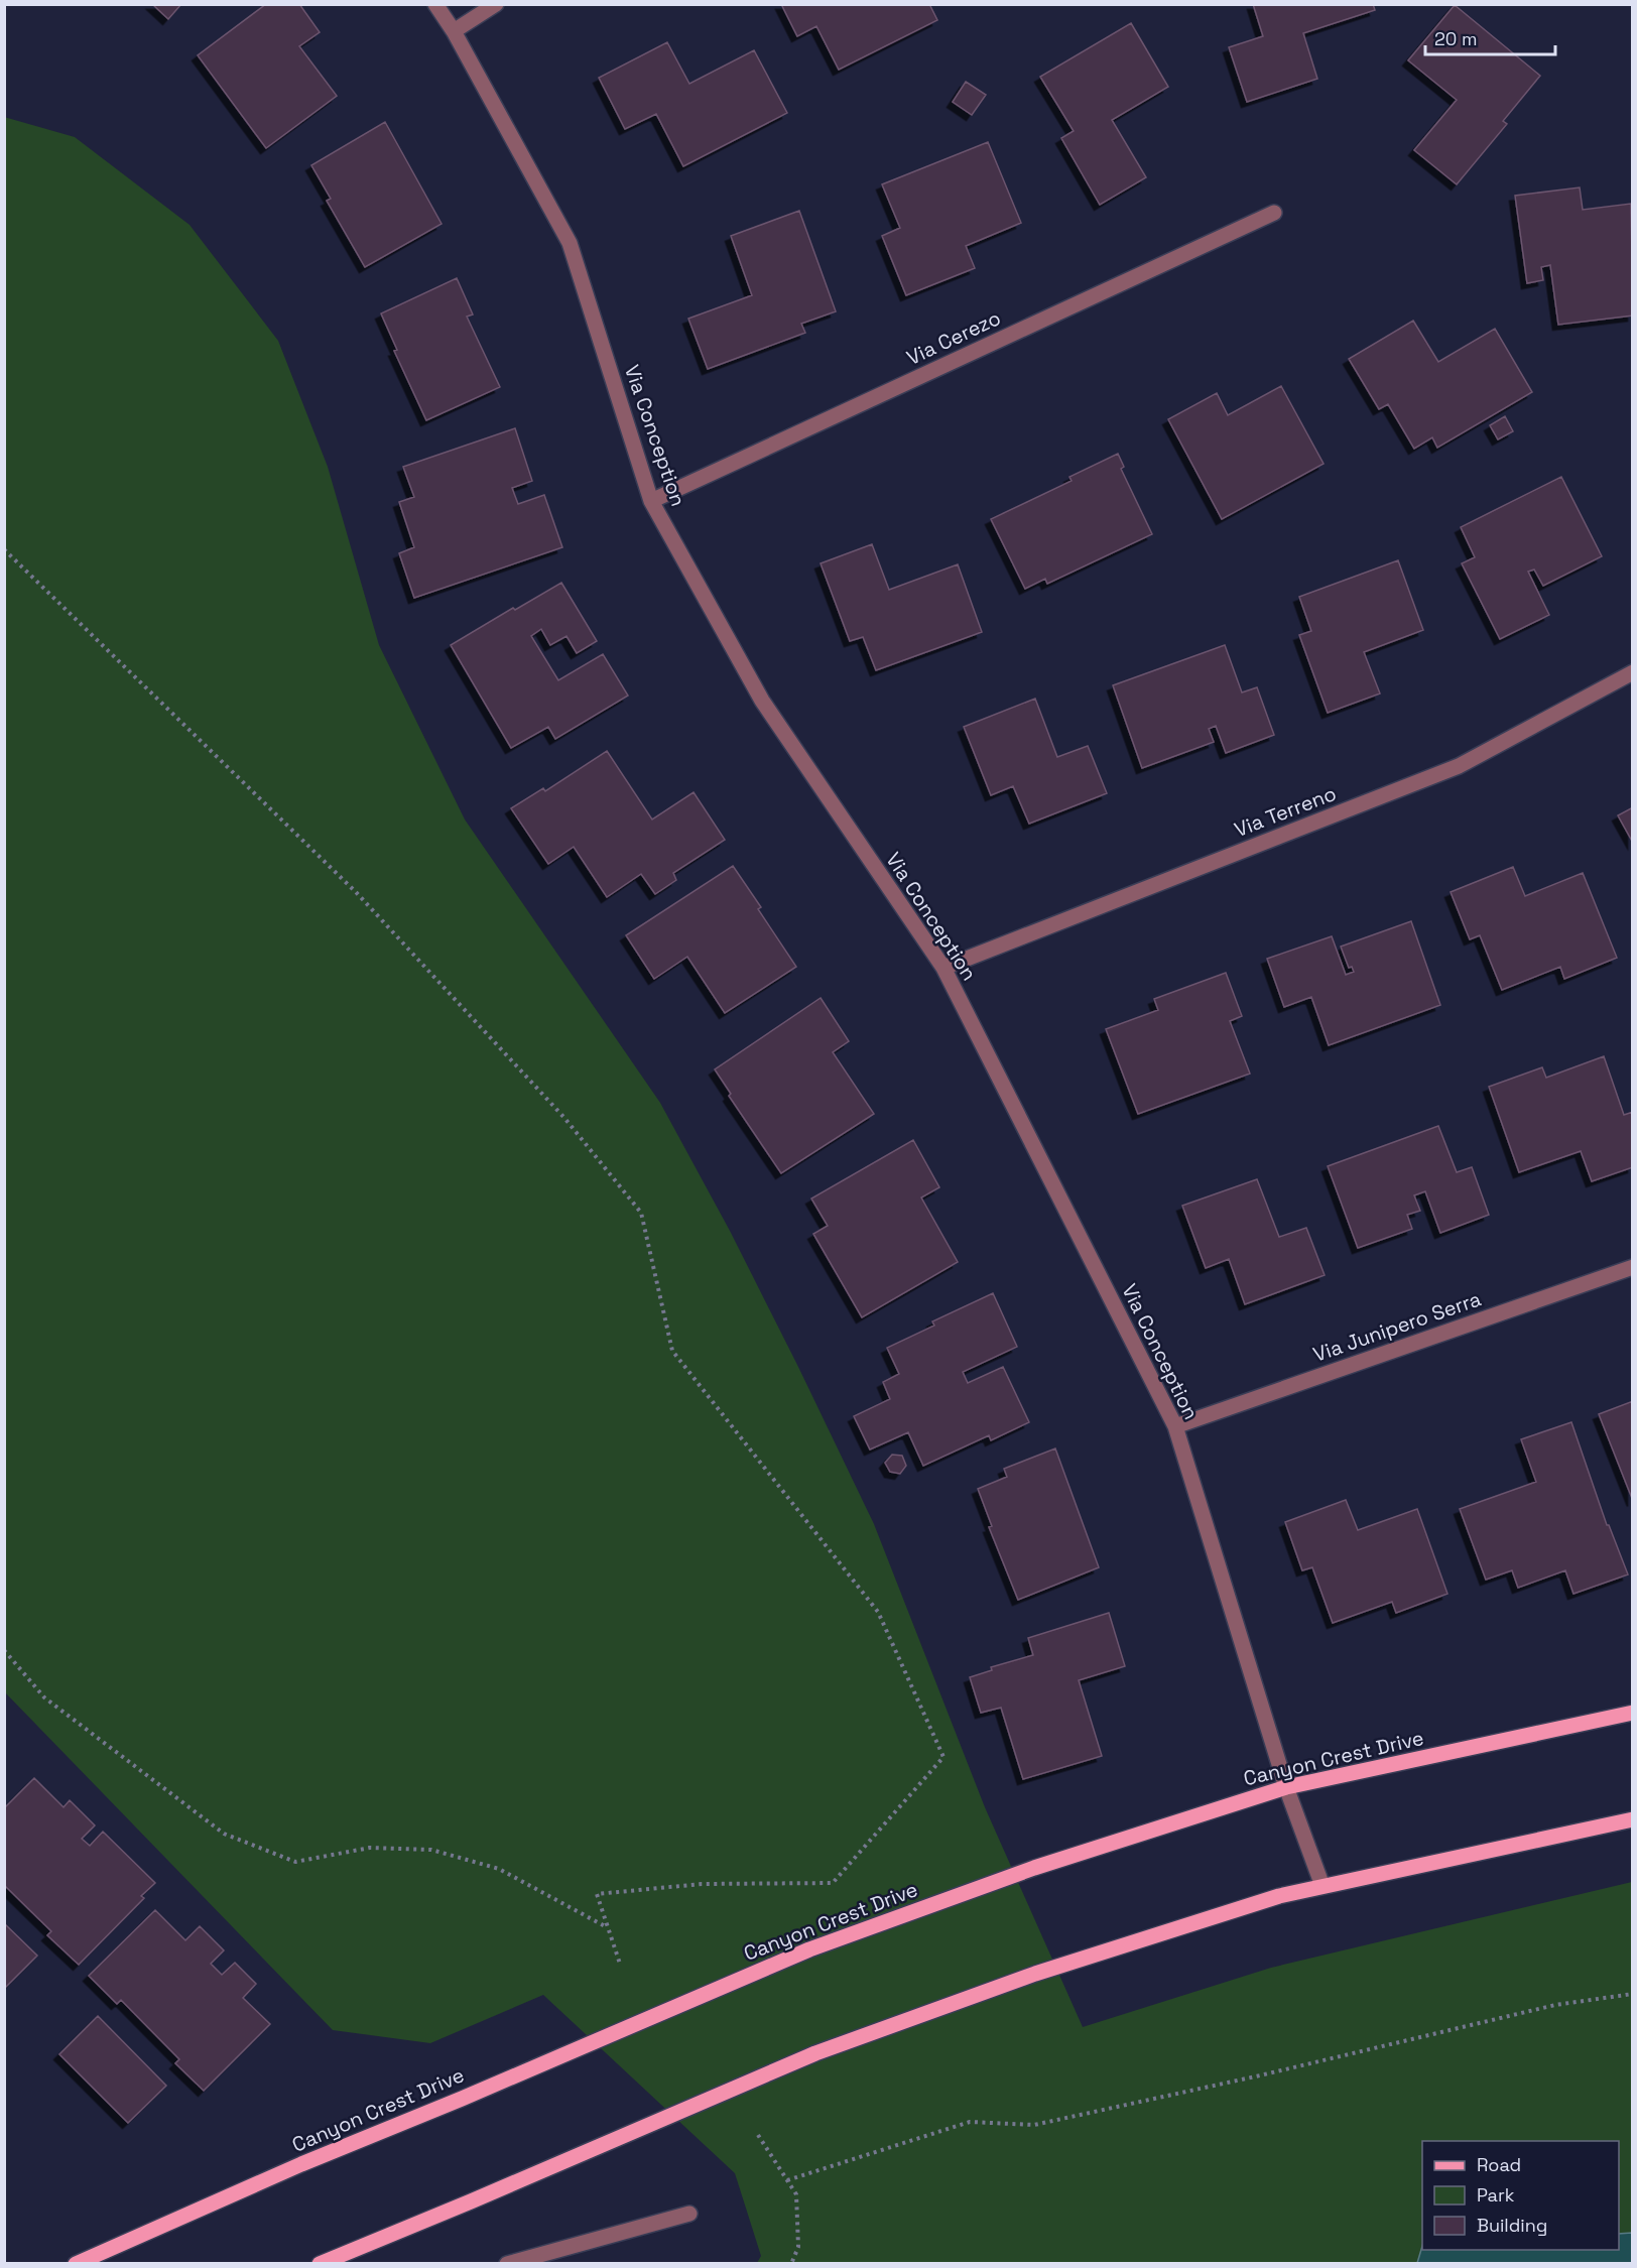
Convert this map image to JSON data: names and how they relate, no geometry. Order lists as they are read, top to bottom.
{
  "streets": {
    "main road": ["Canyon Crest Drive"],
    "street": [
      "Via Cerezo",
      "Via Conception",
      "Via Terreno",
      "Via Junipero Serra"
    ]
  },
  "crossings": [
    ["Via Cerezo", "Via Conception"],
    ["Via Conception", "Via Terreno"],
    ["Via Conception", "Via Junipero Serra"],
    ["Via Conception", "Canyon Crest Drive"]
  ],
  "legend": ["Road", "Park", "Building"],
  "scale_bar": "20 m"
}
